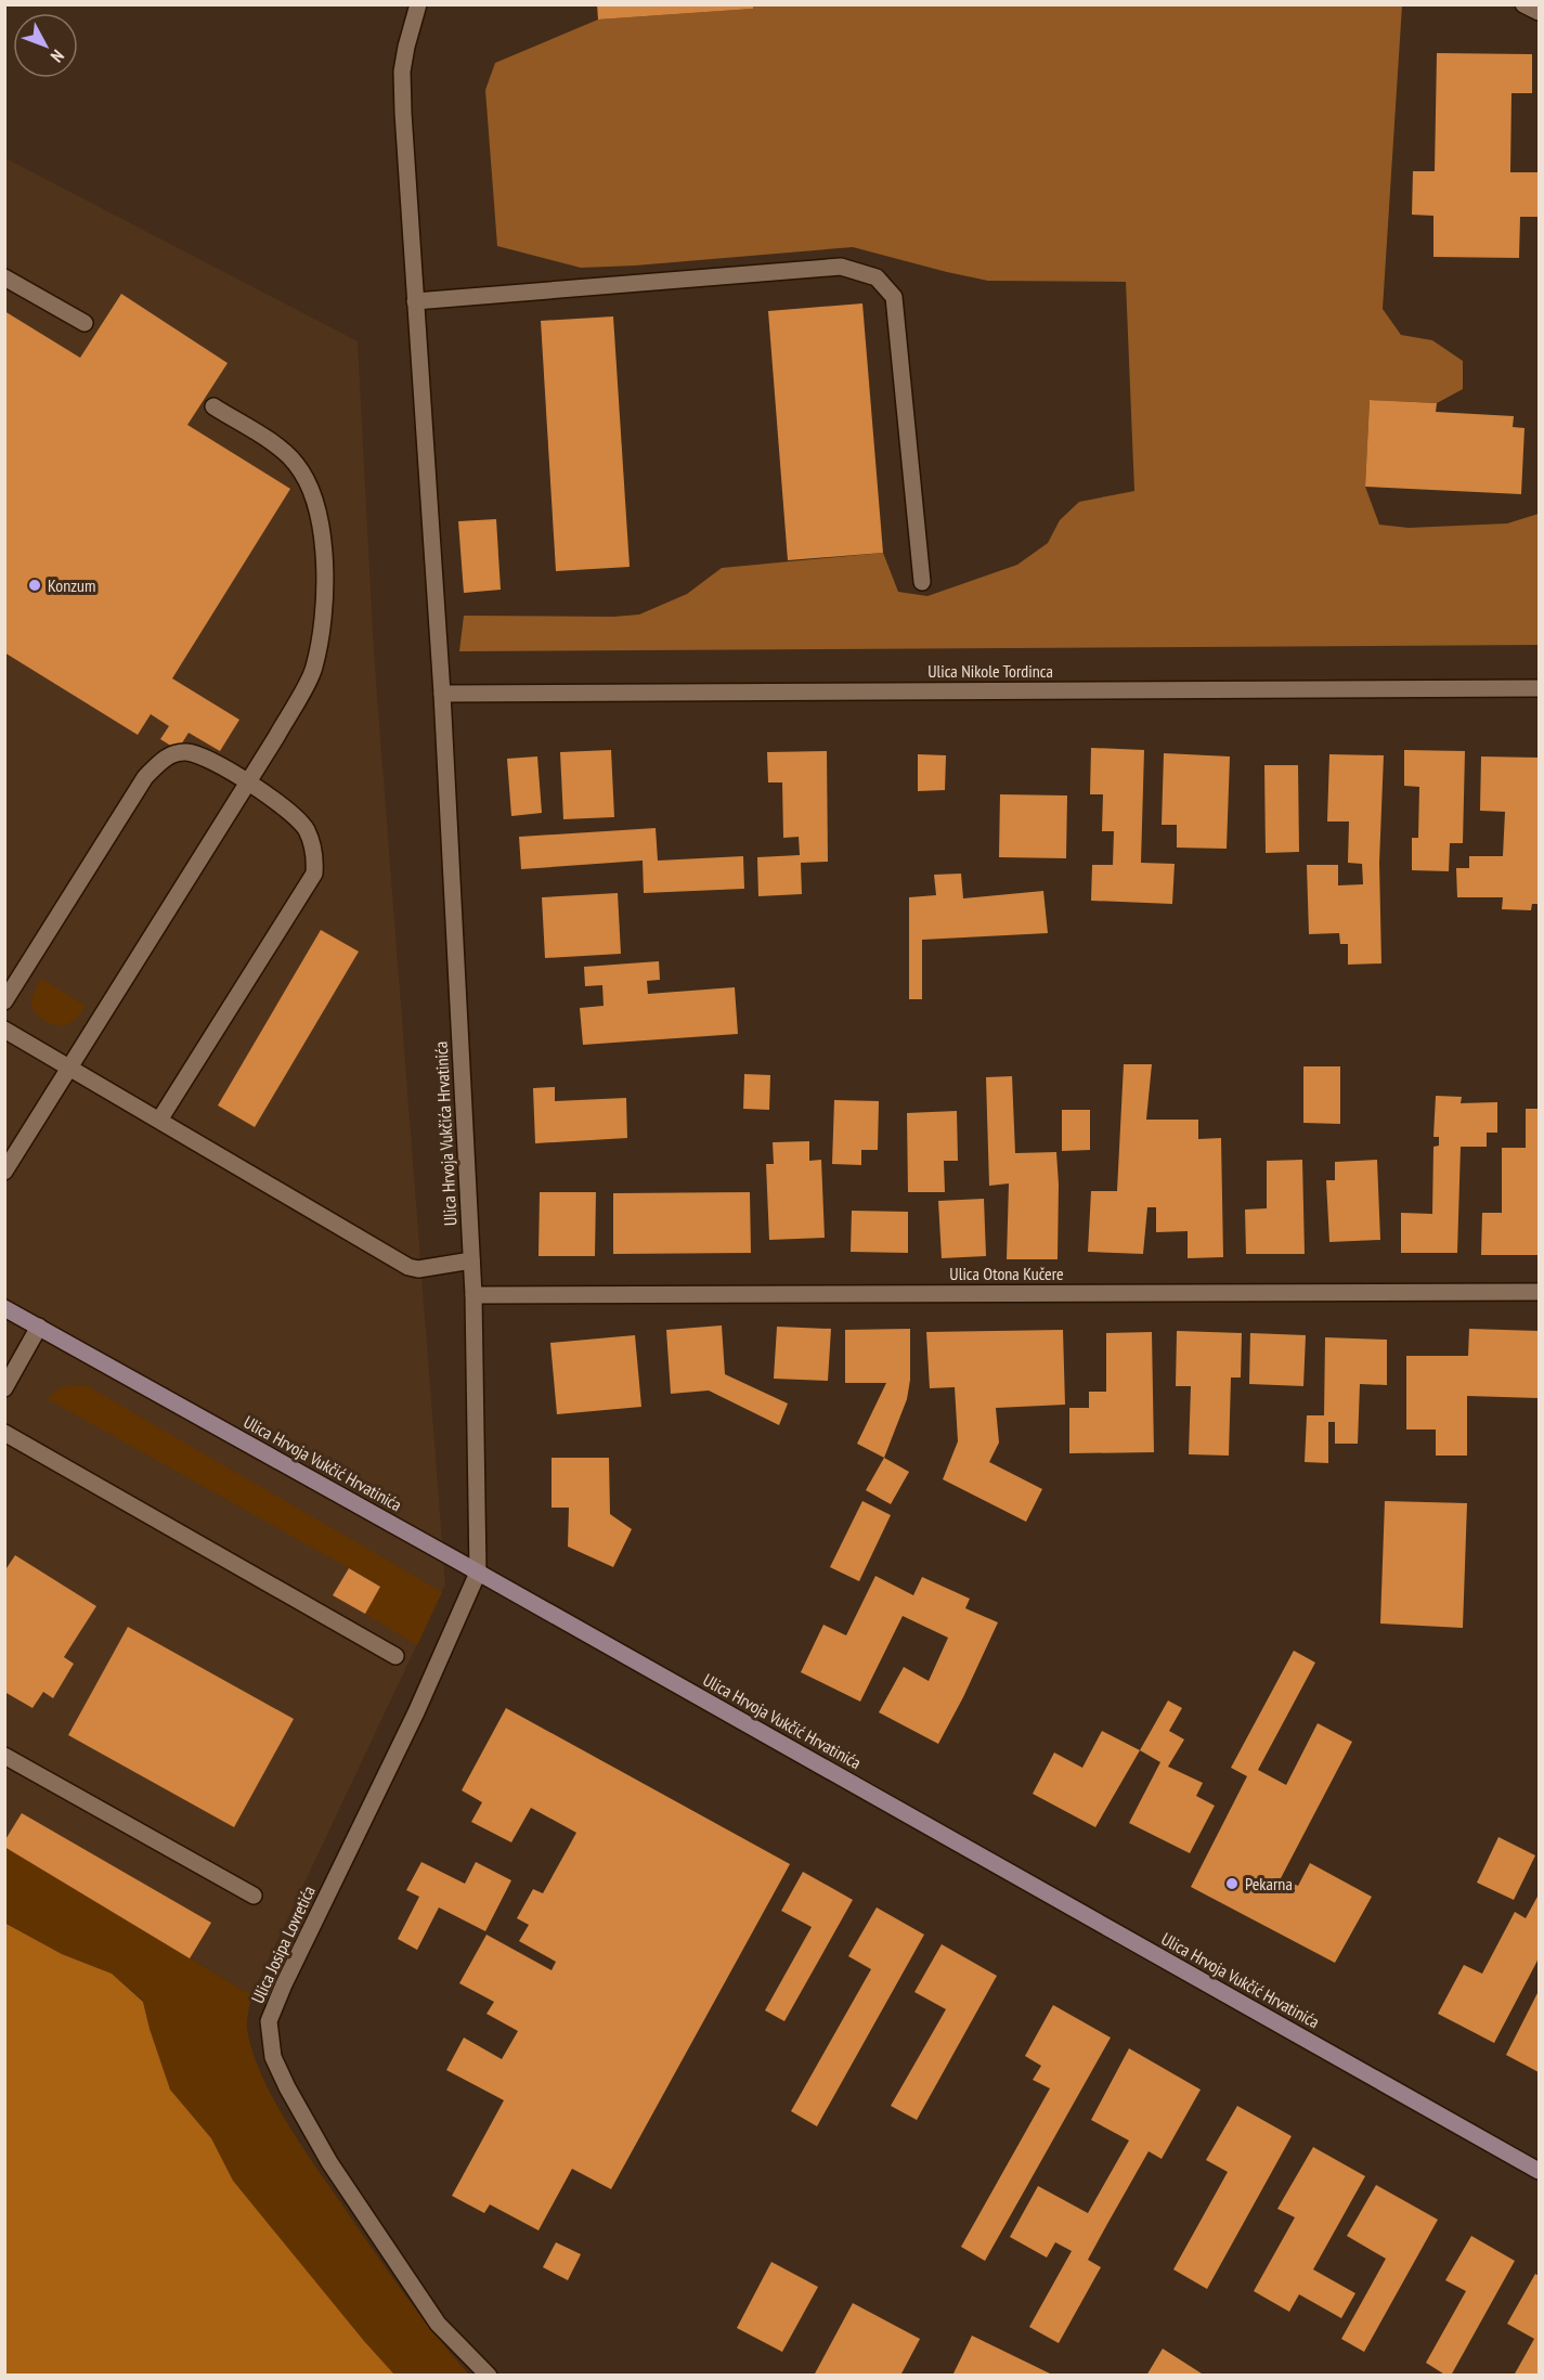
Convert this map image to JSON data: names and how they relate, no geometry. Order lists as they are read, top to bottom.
{
  "streets": {
    "main road": ["Ulica Hrvoja Vukčić Hrvatinića"],
    "street": [
      "Ulica Nikole Tordinca",
      "Ulica Hrvoja Vukčića Hrvatinića",
      "Ulica Otona Kučere",
      "Ulica Josipa Lovretića"
    ]
  },
  "crossings": [
    ["Ulica Nikole Tordinca", "Ulica Hrvoja Vukčića Hrvatinića"],
    ["Ulica Hrvoja Vukčića Hrvatinića", "Ulica Otona Kučere"],
    ["Ulica Hrvoja Vukčića Hrvatinića", "Ulica Hrvoja Vukčić Hrvatinića"],
    ["Ulica Hrvoja Vukčića Hrvatinića", "Ulica Josipa Lovretića"],
    ["Ulica Hrvoja Vukčić Hrvatinića", "Ulica Josipa Lovretića"]
  ],
  "places": ["Konzum", "Pekarna"],
  "north": "bottom right"
}
